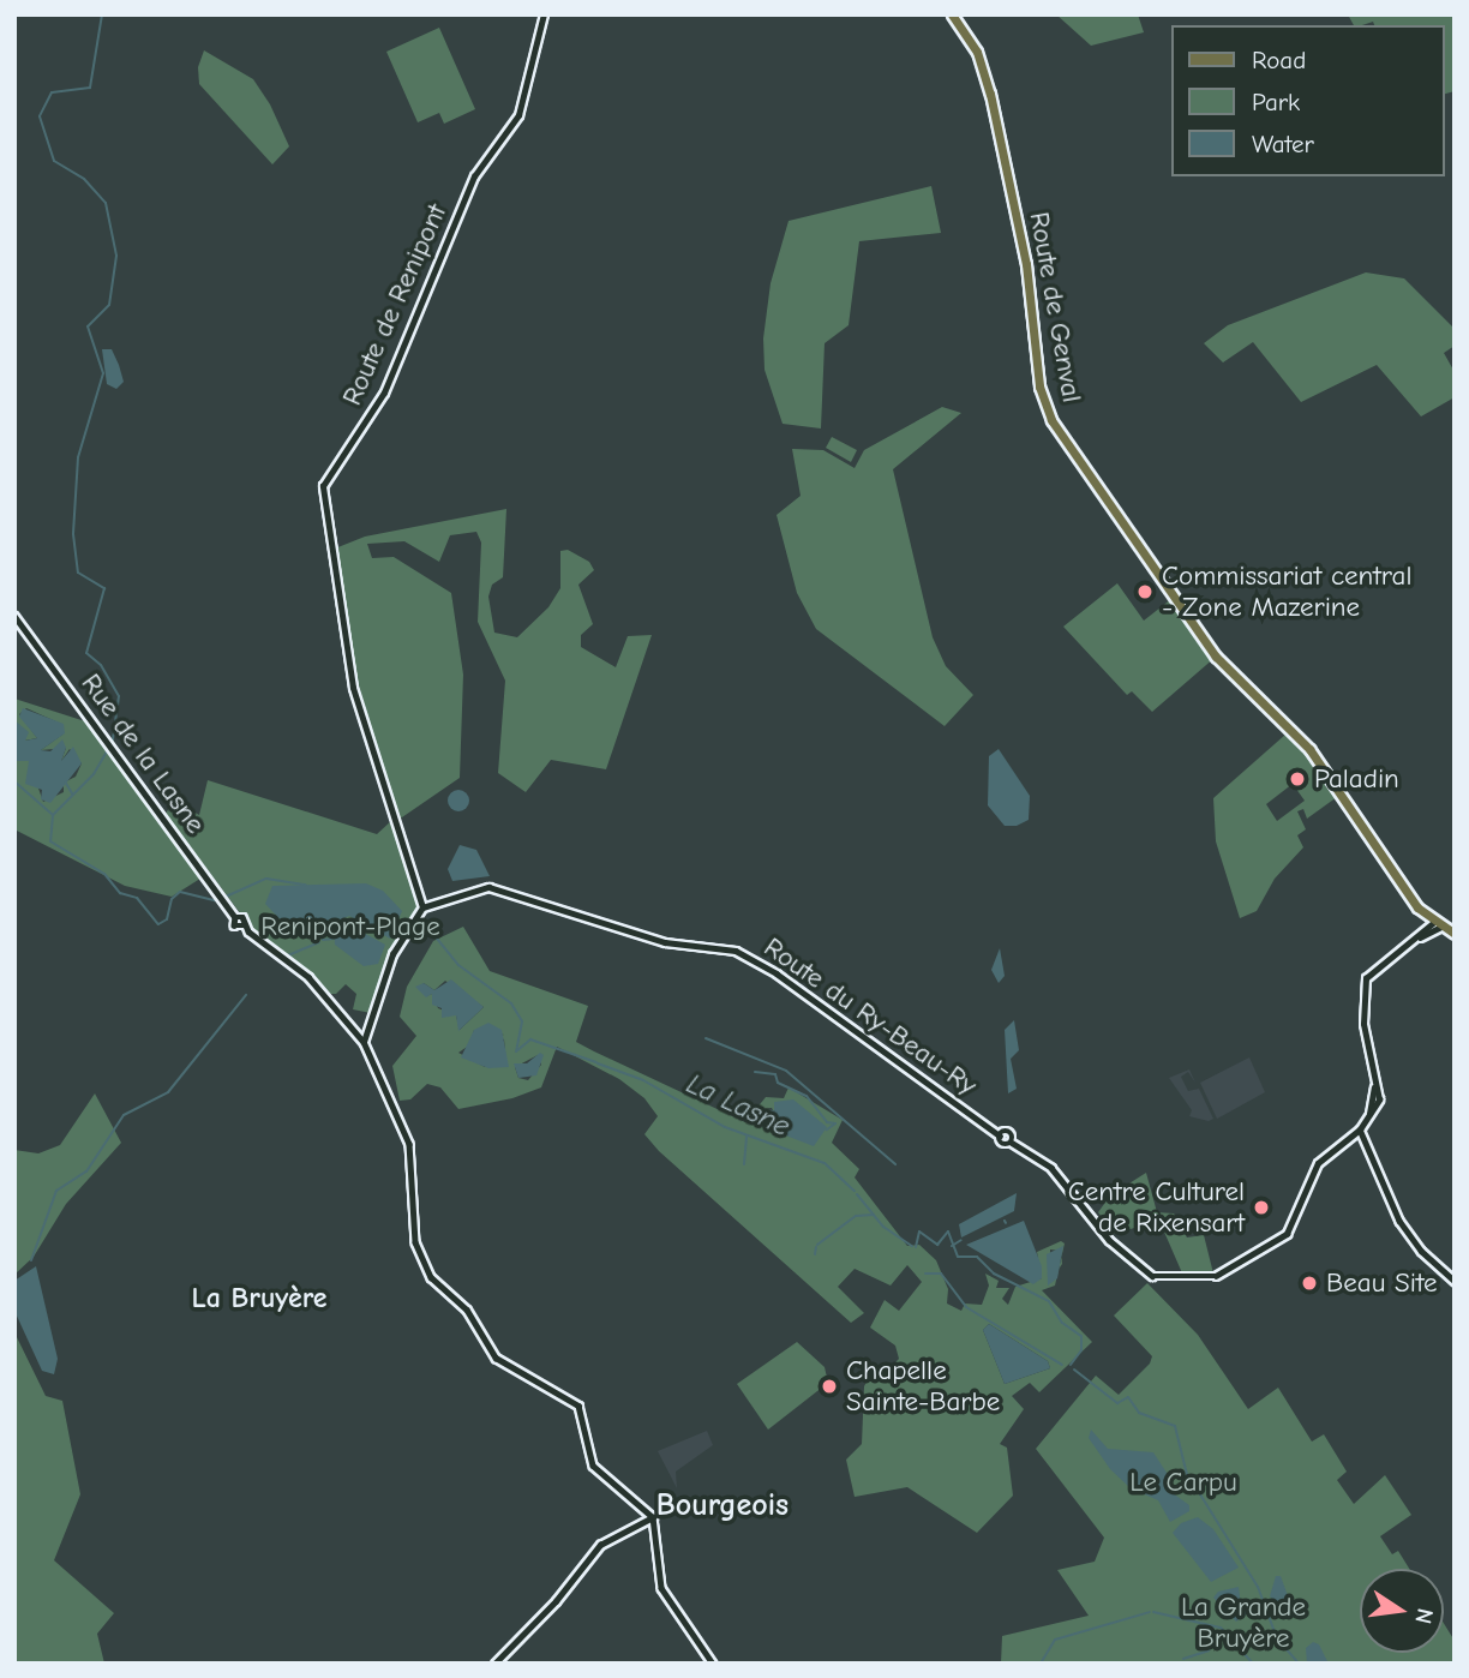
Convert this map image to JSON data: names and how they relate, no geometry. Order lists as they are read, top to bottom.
{
  "streets": {
    "main road": ["Route de Genval"],
    "street": ["Route de Renipont", "Rue de la Lasne", "Route du Ry-Beau-Ry"]
  },
  "crossings": [
    ["Route de Renipont", "Route du Ry-Beau-Ry"]
  ],
  "districts": ["La Bruyère", "Bourgeois"],
  "water": ["La Lasne"],
  "parks": ["Renipont-Plage", "Le Carpu", "La Grande Bruyère"],
  "places": [
    "Commissariat central - Zone Mazerine",
    "Paladin",
    "Centre Culturel de Rixensart",
    "Beau Site",
    "Chapelle Sainte-Barbe"
  ],
  "legend": ["Road", "Park", "Water"],
  "north": "right"
}
